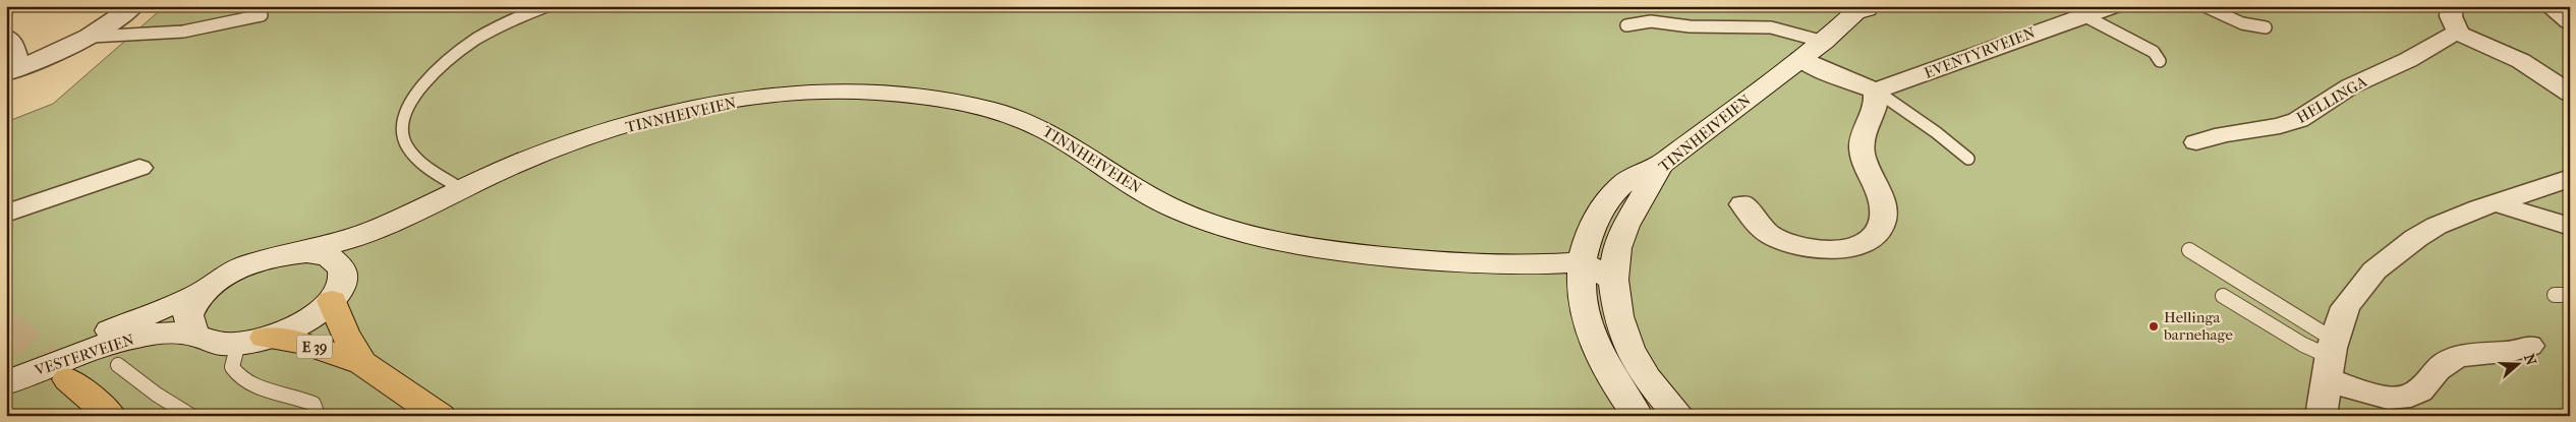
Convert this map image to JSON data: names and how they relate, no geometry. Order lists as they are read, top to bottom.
{
  "streets": {
    "highway": ["E 39", "VESTERVEIEN"],
    "street": ["EVENTYRVEIEN", "HELLINGA", "TINNHEIVEIEN"]
  },
  "crossings": [
    ["TINNHEIVEIEN", "E 39"],
    ["TINNHEIVEIEN", "VESTERVEIEN"],
    ["E 39", "VESTERVEIEN"]
  ],
  "places": ["Hellinga barnehage"],
  "north": "right"
}
